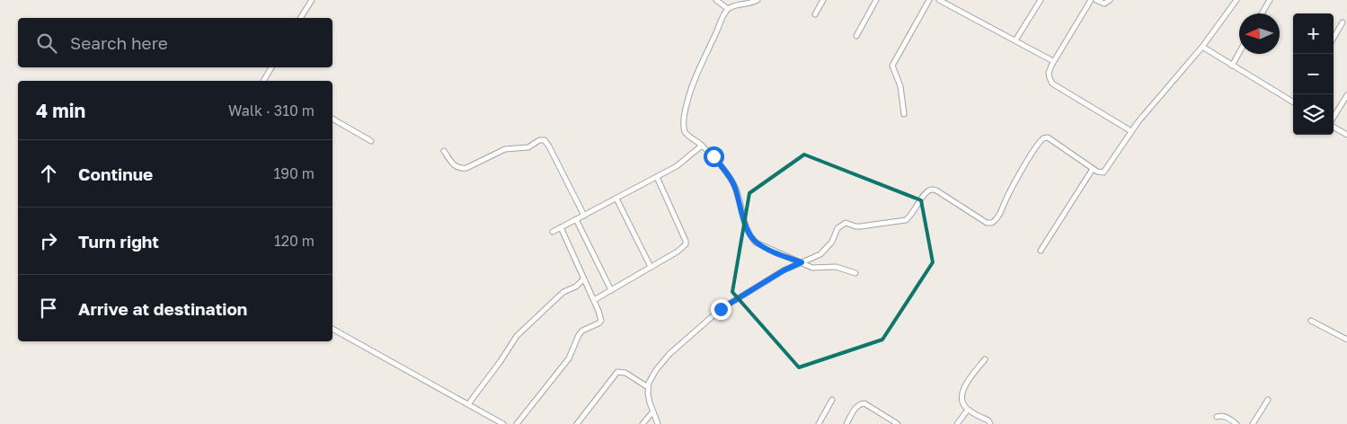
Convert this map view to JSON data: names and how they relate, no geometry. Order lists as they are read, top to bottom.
{
  "north": "left",
  "page": {
    "map_buttons": ["+", "−"],
    "search": "Search here",
    "heading": ["4 min", "Walk · 310 m"],
    "list": [
      ["Continue", "190 m"],
      ["Turn right", "120 m"],
      "Arrive at destination"
    ]
  }
}
